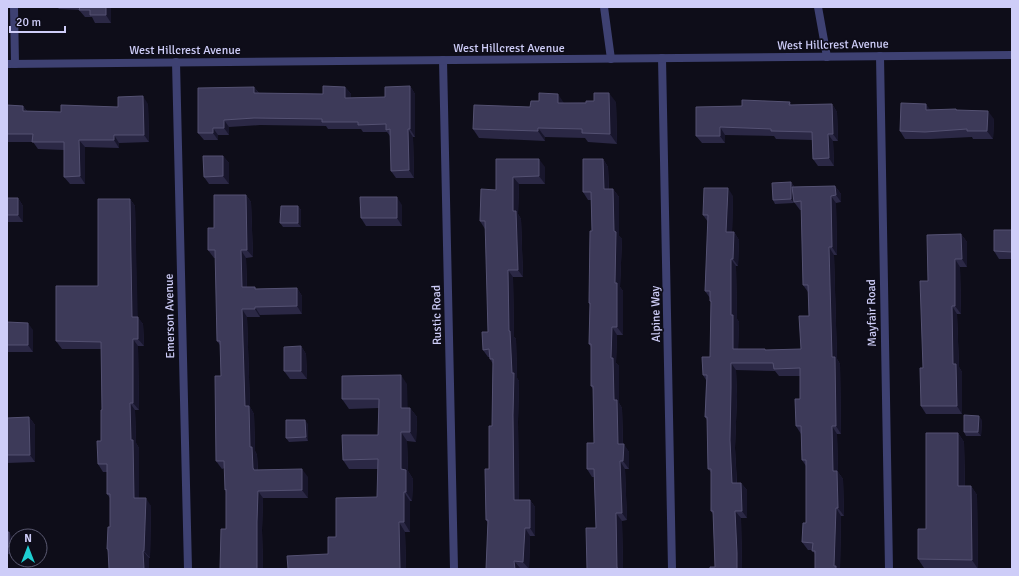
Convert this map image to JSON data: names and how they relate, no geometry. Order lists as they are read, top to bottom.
{
  "streets": {
    "street": [
      "West Hillcrest Avenue",
      "Mayfair Road",
      "Alpine Way",
      "Rustic Road",
      "Emerson Avenue"
    ]
  },
  "crossings": [
    ["West Hillcrest Avenue", "Mayfair Road"],
    ["West Hillcrest Avenue", "Alpine Way"],
    ["West Hillcrest Avenue", "Rustic Road"],
    ["West Hillcrest Avenue", "Emerson Avenue"]
  ],
  "scale_bar": "20 m",
  "north": "top"
}
